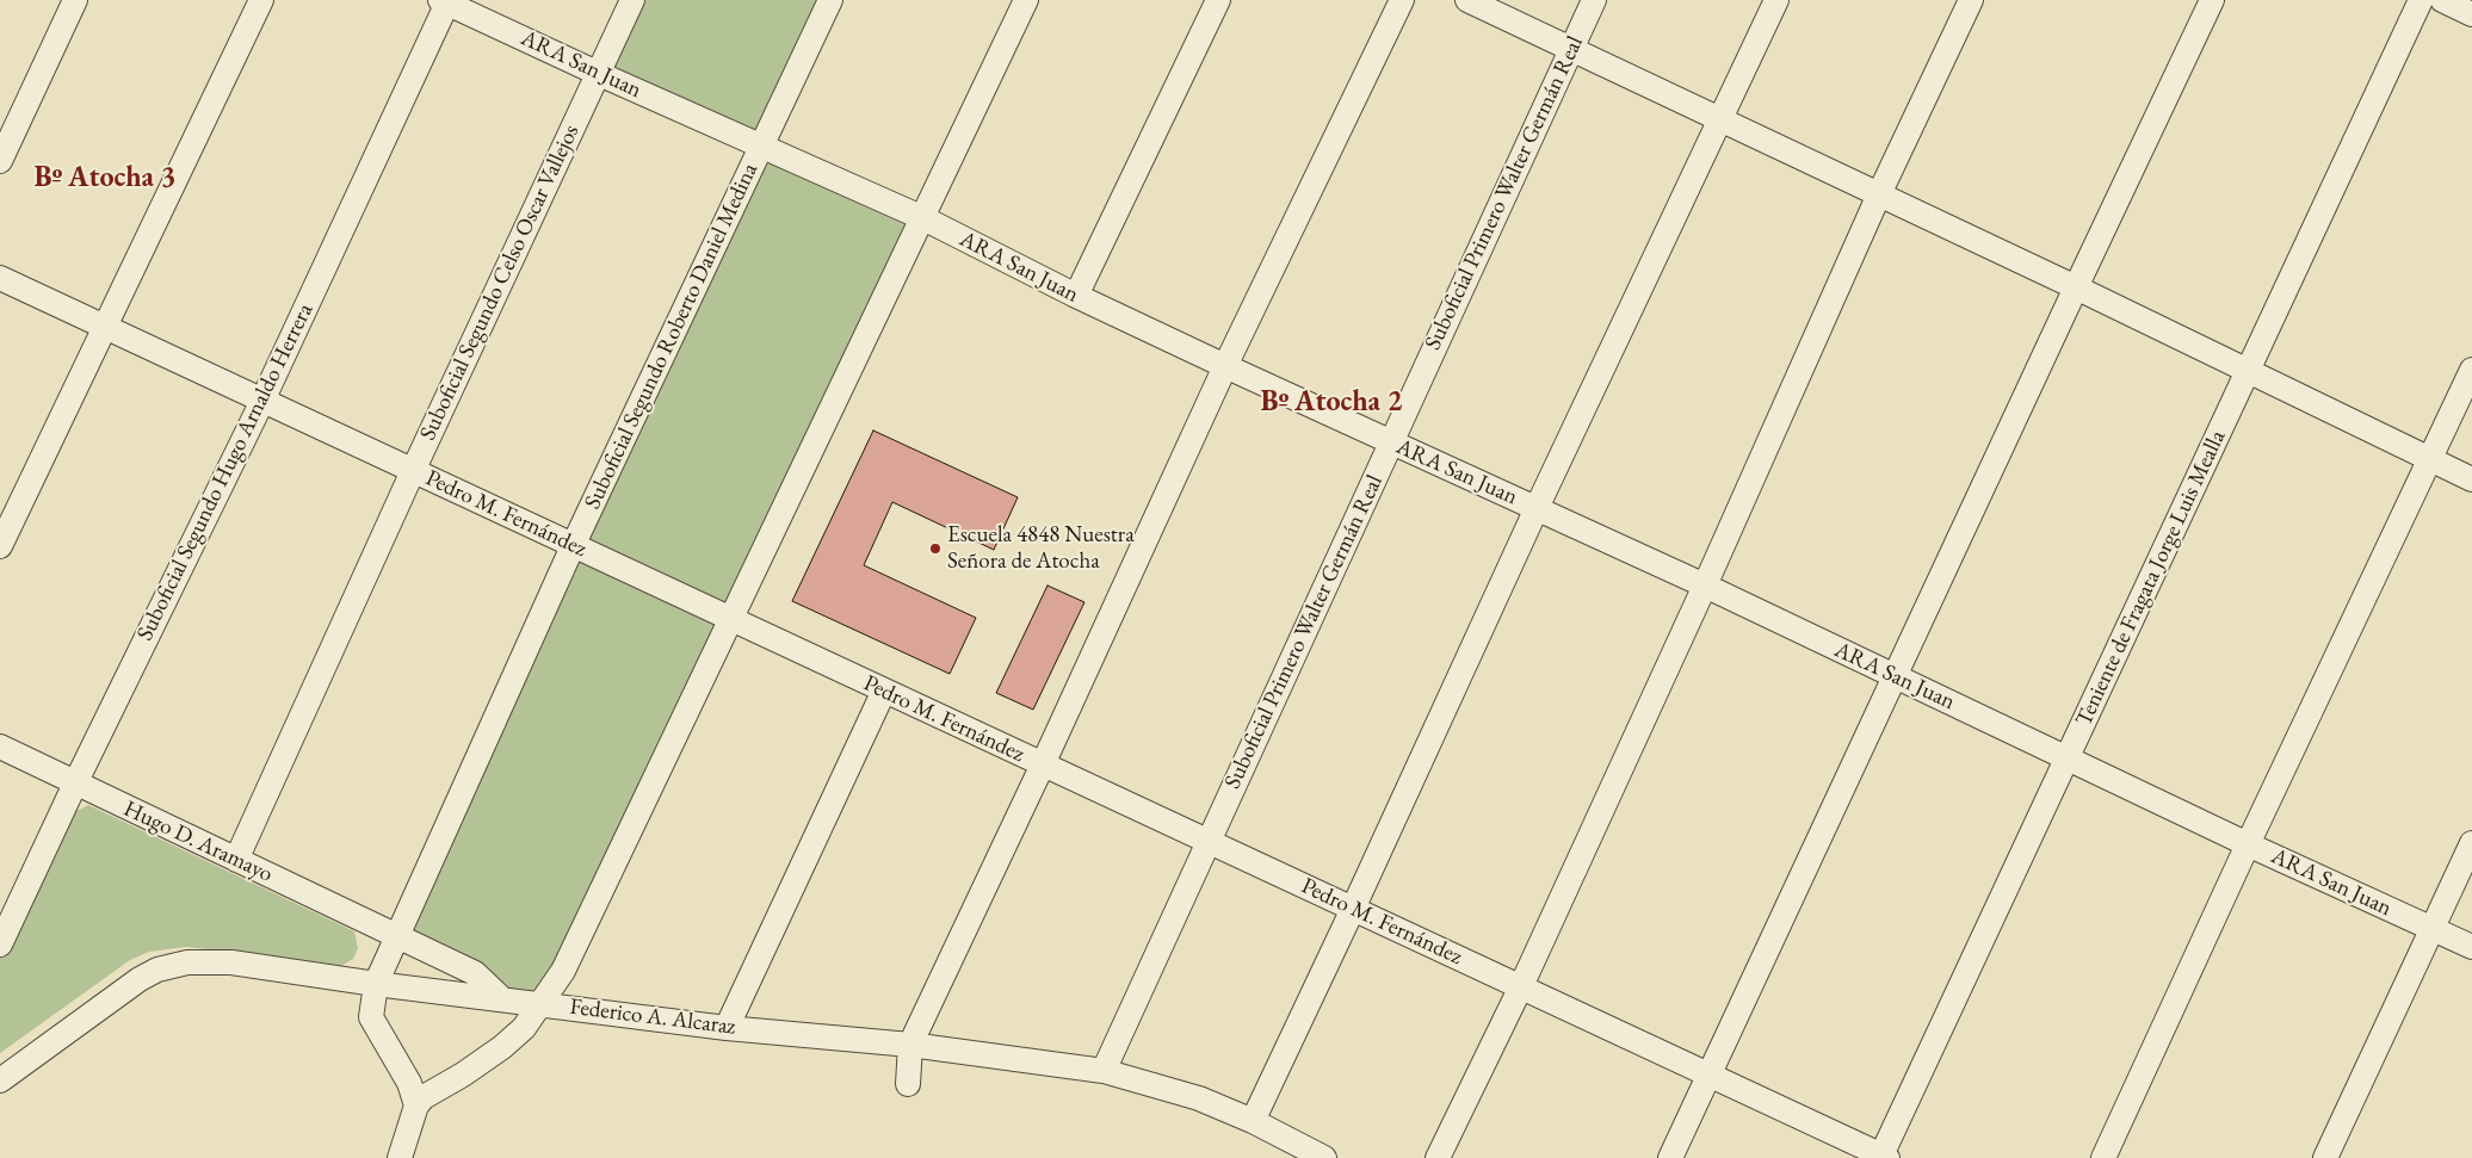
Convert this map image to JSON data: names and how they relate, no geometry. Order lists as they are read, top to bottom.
{
  "streets": {
    "street": [
      "ARA San Juan",
      "Suboficial Primero Walter Germán Real",
      "Suboficial Segundo Celso Oscar Vallejos",
      "Suboficial Segundo Roberto Daniel Medina",
      "Suboficial Segundo Hugo Arnaldo Herrera",
      "Pedro M. Fernández",
      "Teniente de Fragata Jorge Luis Mealla",
      "Hugo D. Aramayo",
      "Federico A. Alcaraz"
    ]
  },
  "crossings": [
    ["ARA San Juan", "Suboficial Primero Walter Germán Real"],
    ["ARA San Juan", "Suboficial Segundo Celso Oscar Vallejos"],
    ["ARA San Juan", "Suboficial Segundo Roberto Daniel Medina"],
    ["ARA San Juan", "Suboficial Segundo Hugo Arnaldo Herrera"],
    ["ARA San Juan", "Teniente de Fragata Jorge Luis Mealla"],
    ["Suboficial Primero Walter Germán Real", "Pedro M. Fernández"],
    ["Suboficial Primero Walter Germán Real", "Federico A. Alcaraz"],
    ["Suboficial Segundo Celso Oscar Vallejos", "Pedro M. Fernández"],
    ["Suboficial Segundo Celso Oscar Vallejos", "Hugo D. Aramayo"],
    ["Suboficial Segundo Roberto Daniel Medina", "Pedro M. Fernández"],
    ["Suboficial Segundo Roberto Daniel Medina", "Hugo D. Aramayo"],
    ["Suboficial Segundo Roberto Daniel Medina", "Federico A. Alcaraz"],
    ["Suboficial Segundo Hugo Arnaldo Herrera", "Pedro M. Fernández"],
    ["Suboficial Segundo Hugo Arnaldo Herrera", "Hugo D. Aramayo"],
    ["Pedro M. Fernández", "Teniente de Fragata Jorge Luis Mealla"],
    ["Hugo D. Aramayo", "Federico A. Alcaraz"]
  ],
  "districts": ["Bº Atocha 3", "Bº Atocha 2"],
  "places": ["Escuela 4848 Nuestra Señora de Atocha"]
}
